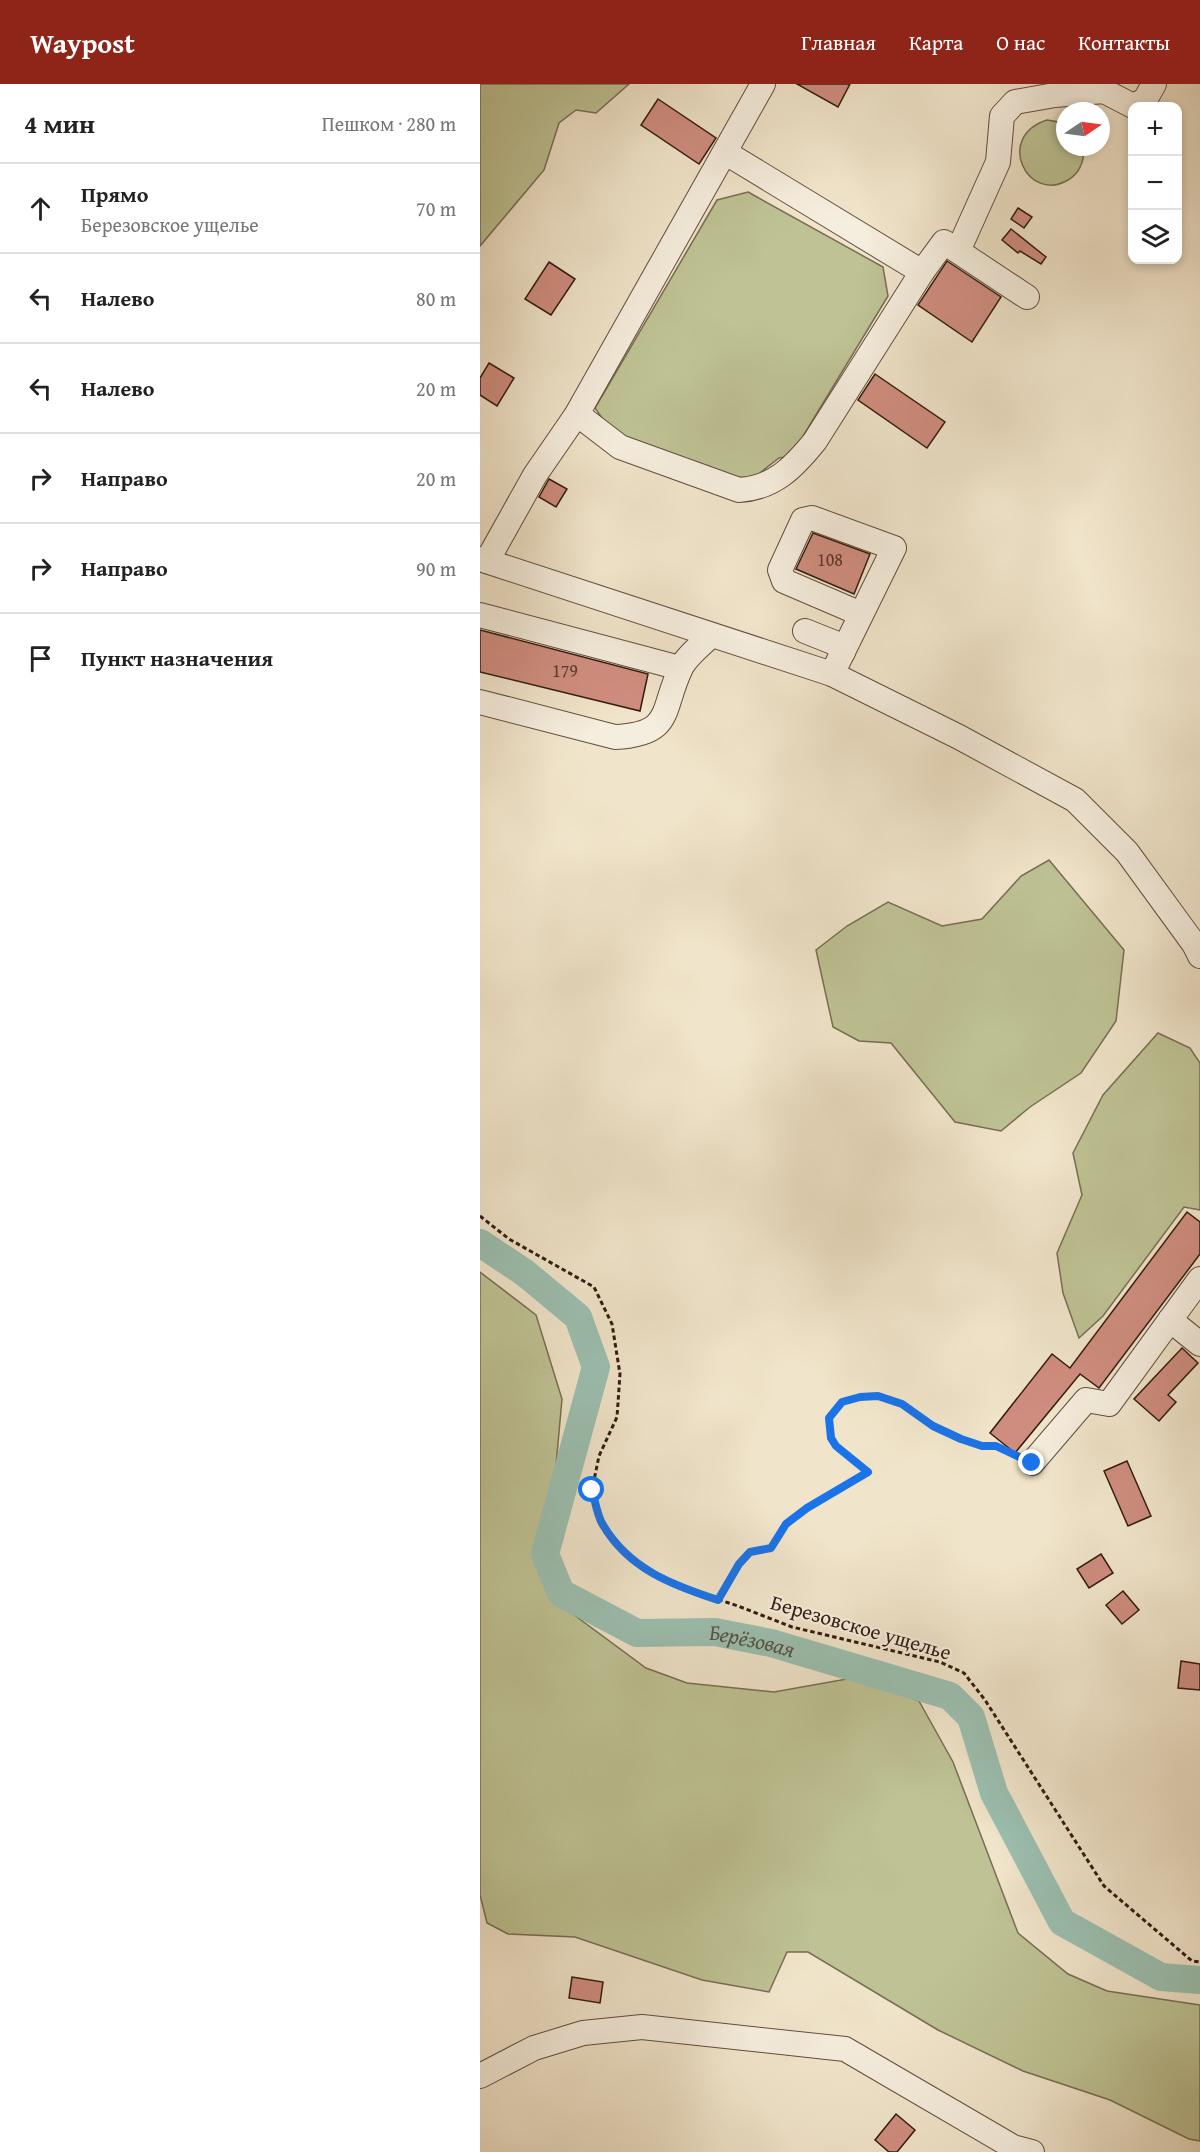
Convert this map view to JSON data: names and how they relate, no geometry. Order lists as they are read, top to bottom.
{
  "streets": {
    "path": ["Березовское ущелье"]
  },
  "water": ["Берёзовая"],
  "house_numbers": ["108", "179"],
  "north": "right",
  "page": {
    "header": "Waypost",
    "nav": [
      "Главная",
      "Карта",
      "О нас",
      "Контакты"
    ],
    "heading": ["4 мин", "Пешком · 280 m"],
    "map_buttons": ["+", "−"],
    "list": [
      ["Прямо", "Березовское ущелье", "70 m"],
      ["Налево", "80 m"],
      ["Налево", "20 m"],
      ["Направо", "20 m"],
      ["Направо", "90 m"],
      "Пункт назначения"
    ]
  }
}
